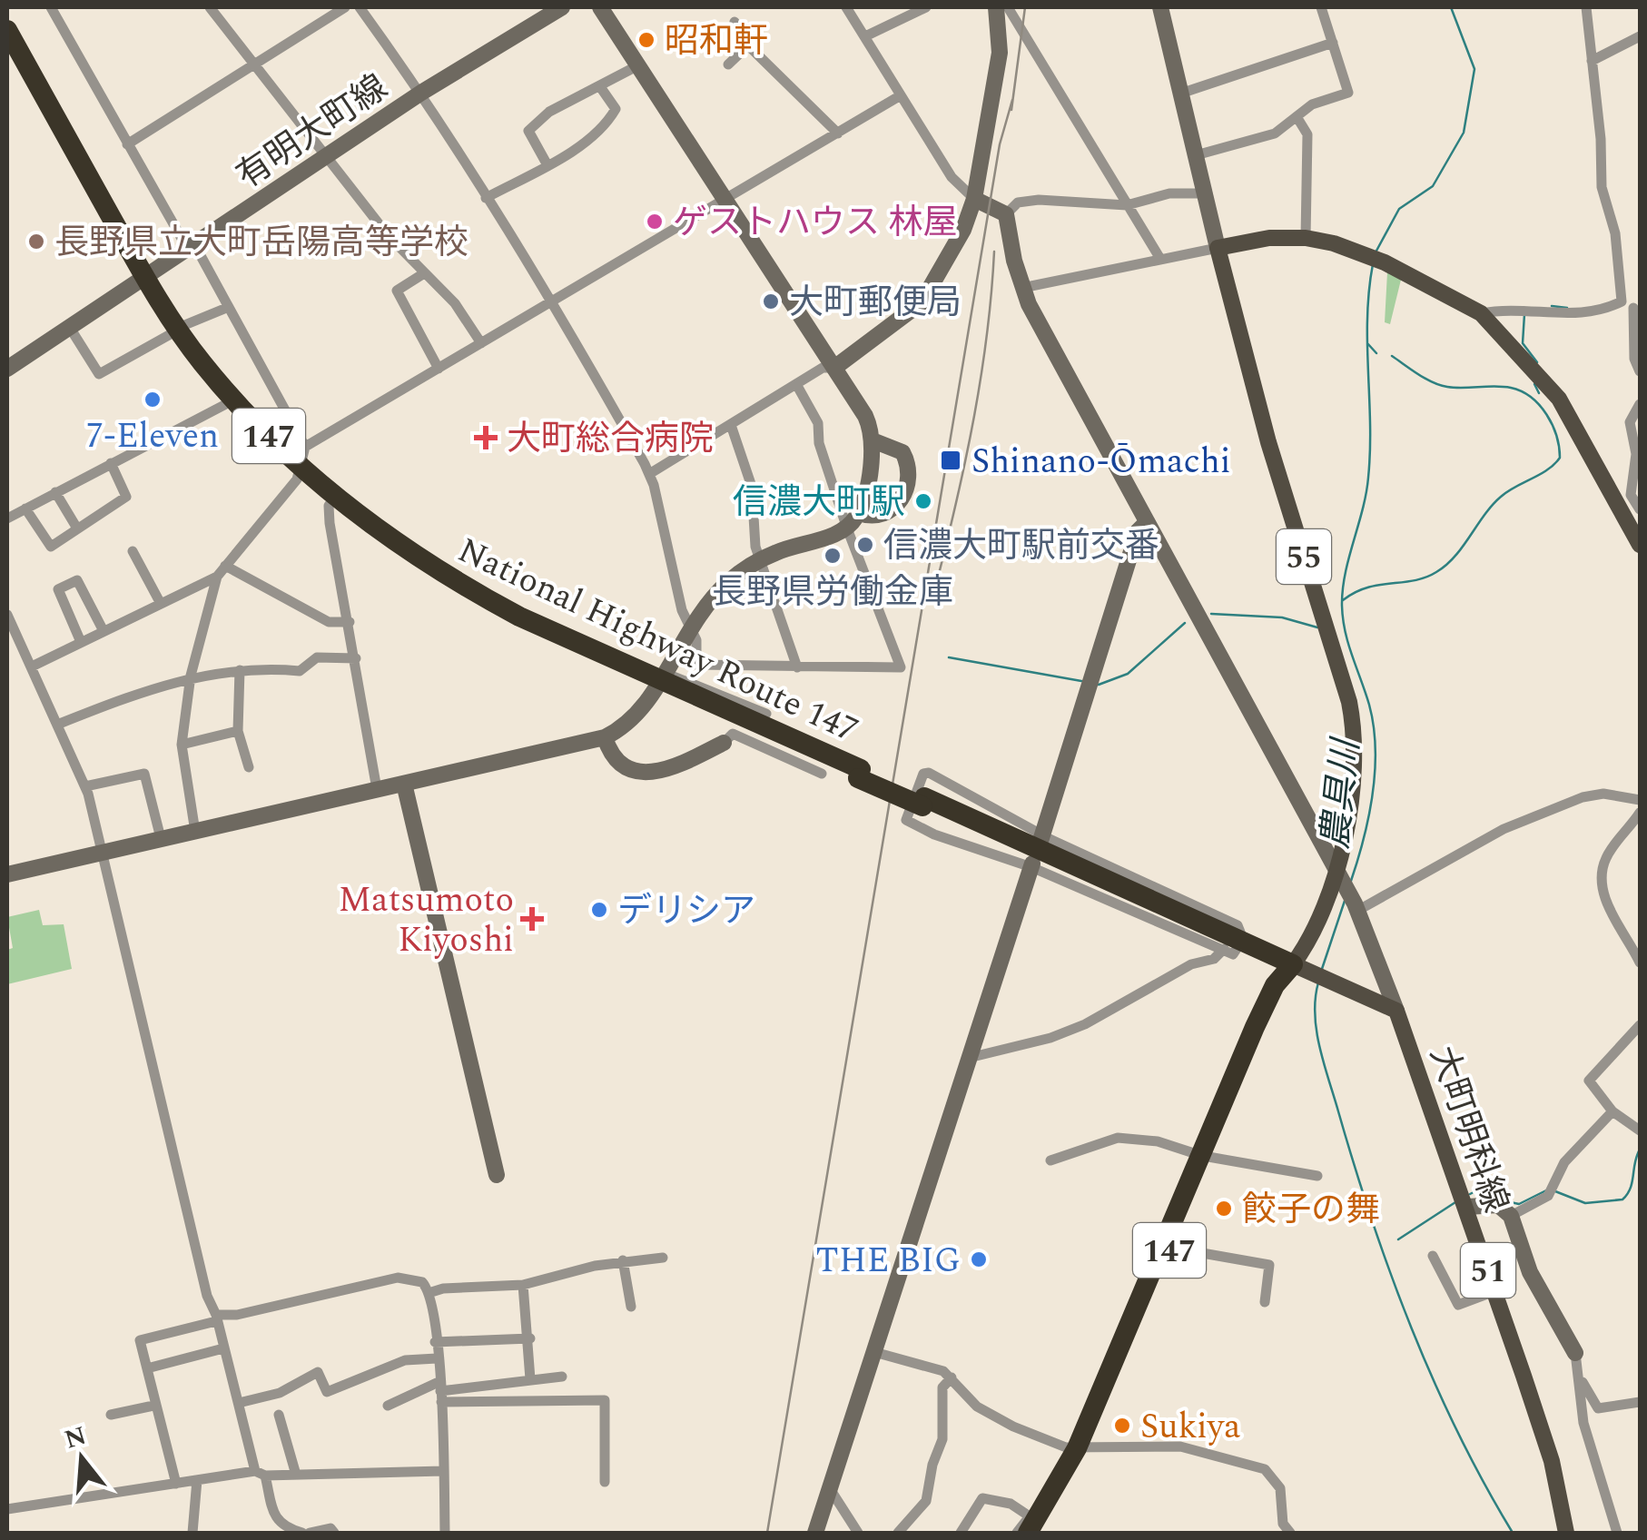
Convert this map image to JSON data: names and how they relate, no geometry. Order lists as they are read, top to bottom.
{
  "streets": {
    "highway": ["147", "National Highway Route 147"],
    "main road": ["55", "大町明科線", "51"],
    "street": ["有明大町線"]
  },
  "crossings": [
    ["有明大町線", "National Highway Route 147"],
    ["147", "55"],
    ["147", "National Highway Route 147"],
    ["147", "大町明科線"],
    ["55", "National Highway Route 147"],
    ["55", "大町明科線"],
    ["National Highway Route 147", "大町明科線"]
  ],
  "water": ["農具川"],
  "places": {
    "other": [
      "昭和軒",
      "ゲストハウス 林屋",
      "長野県立大町岳陽高等学校",
      "大町郵便局",
      "7-Eleven",
      "信濃大町駅",
      "信濃大町駅前交番",
      "長野県労働金庫",
      "デリシア",
      "餃子の舞",
      "THE BIG",
      "Sukiya"
    ],
    "health": ["大町総合病院", "Matsumoto Kiyoshi"],
    "transit": ["Shinano-Ōmachi"]
  },
  "north": "top"
}
